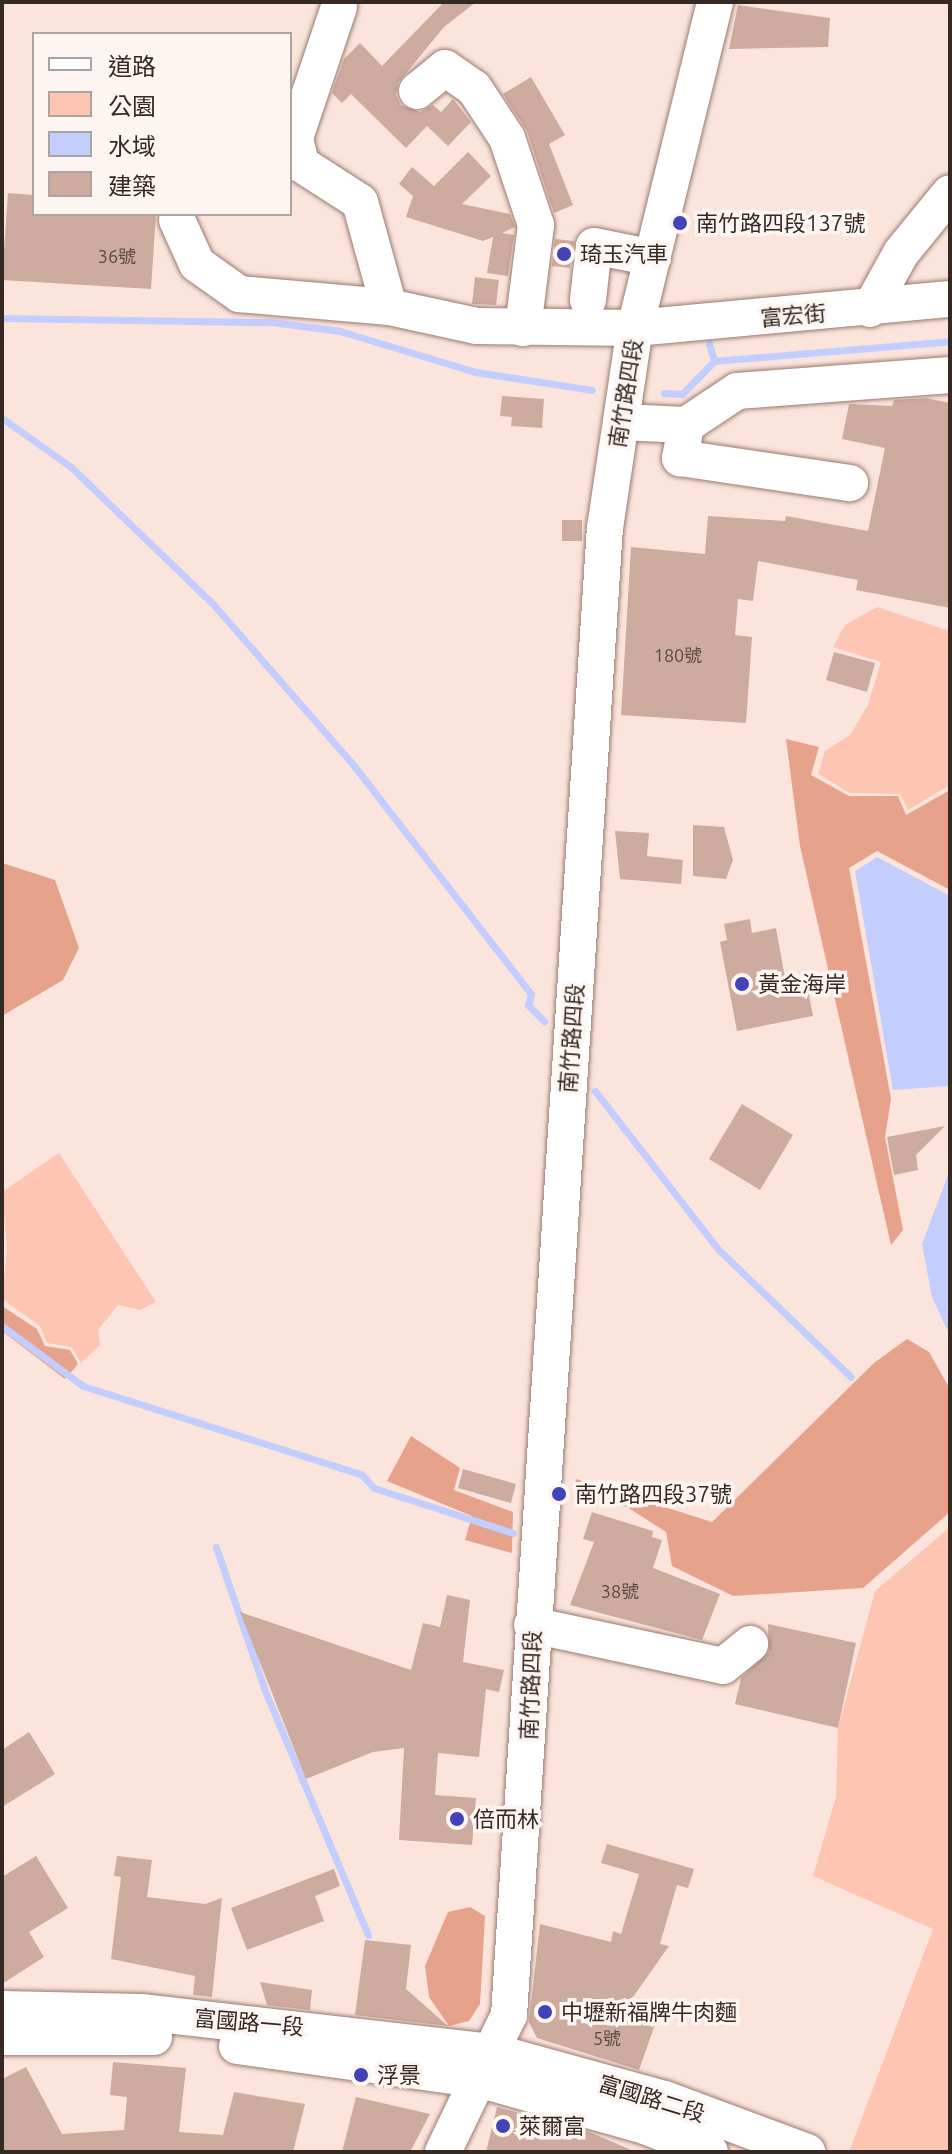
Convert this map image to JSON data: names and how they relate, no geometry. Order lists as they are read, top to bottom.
{
  "streets": {
    "street": [
      "富宏街",
      "南竹路四段",
      "富國路一段",
      "富國路二段"
    ]
  },
  "crossings": [
    ["富宏街", "南竹路四段"],
    ["南竹路四段", "富國路一段"],
    ["南竹路四段", "富國路二段"],
    ["富國路一段", "富國路二段"]
  ],
  "places": [
    "南竹路四段137號",
    "琦玉汽車",
    "黃金海岸",
    "南竹路四段37號",
    "倍而林",
    "中壢新福牌牛肉麵",
    "浮景",
    "萊爾富"
  ],
  "house_numbers": [
    "36號",
    "180號",
    "38號",
    "5號"
  ],
  "legend": [
    "道路",
    "公園",
    "水域",
    "建築"
  ]
}
